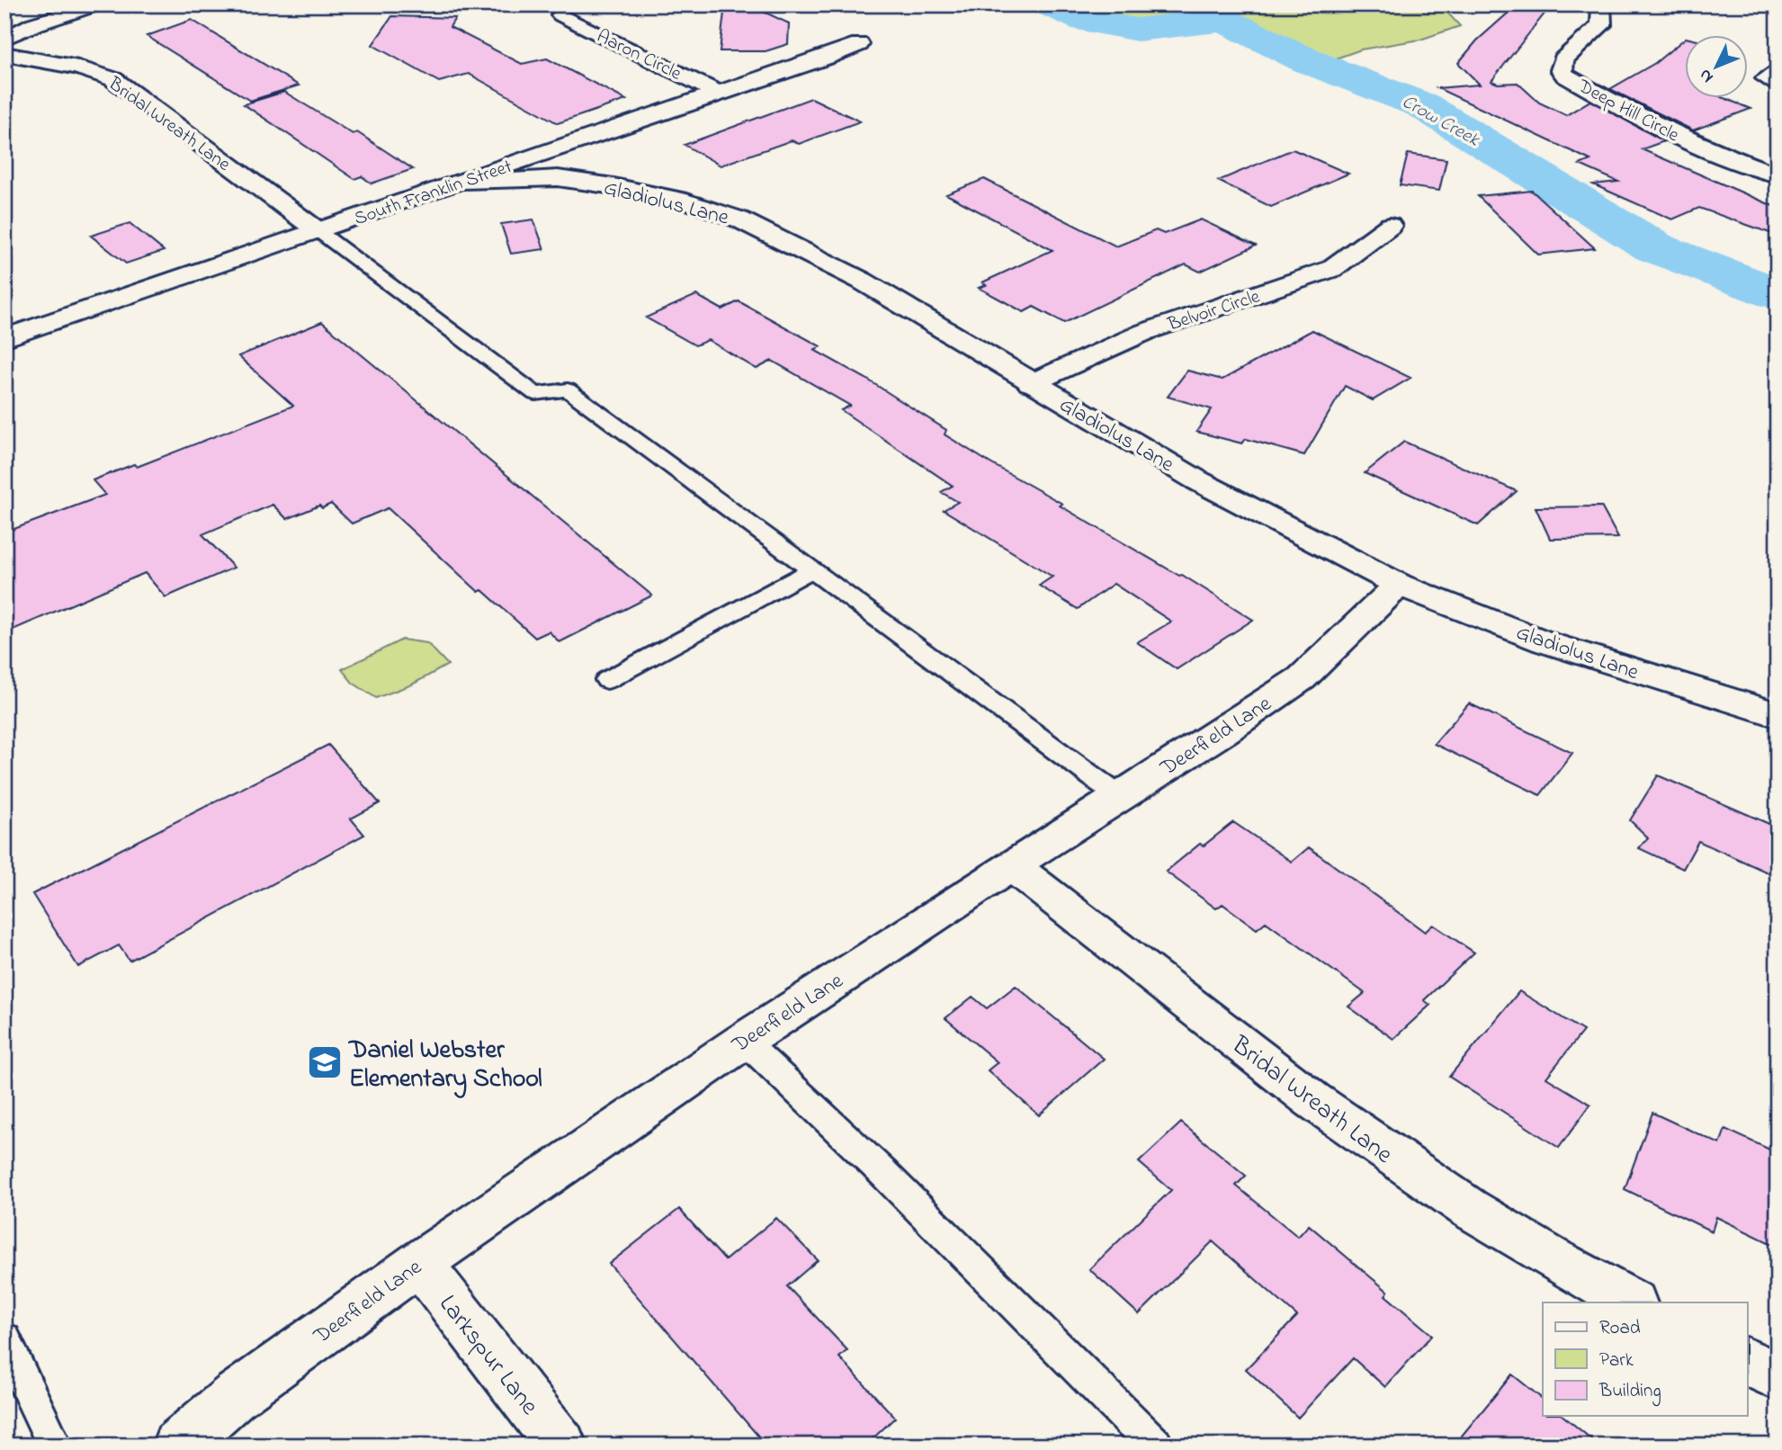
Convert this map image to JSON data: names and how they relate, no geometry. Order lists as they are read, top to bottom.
{
  "streets": {
    "street": [
      "Aaron Circle",
      "Deep Hill Circle",
      "Bridal Wreath Lane",
      "South Franklin Street",
      "Gladiolus Lane",
      "Belvoir Circle",
      "Deerfield Lane",
      "Larkspur Lane"
    ]
  },
  "crossings": [
    ["Aaron Circle", "South Franklin Street"],
    ["Bridal Wreath Lane", "South Franklin Street"],
    ["Bridal Wreath Lane", "Deerfield Lane"],
    ["South Franklin Street", "Gladiolus Lane"],
    ["Gladiolus Lane", "Belvoir Circle"],
    ["Gladiolus Lane", "Deerfield Lane"],
    ["Deerfield Lane", "Larkspur Lane"]
  ],
  "water": ["Crow Creek"],
  "places": {
    "school or university": ["Daniel Webster Elementary School"]
  },
  "legend": ["Road", "Park", "Building"],
  "north": "bottom left"
}
